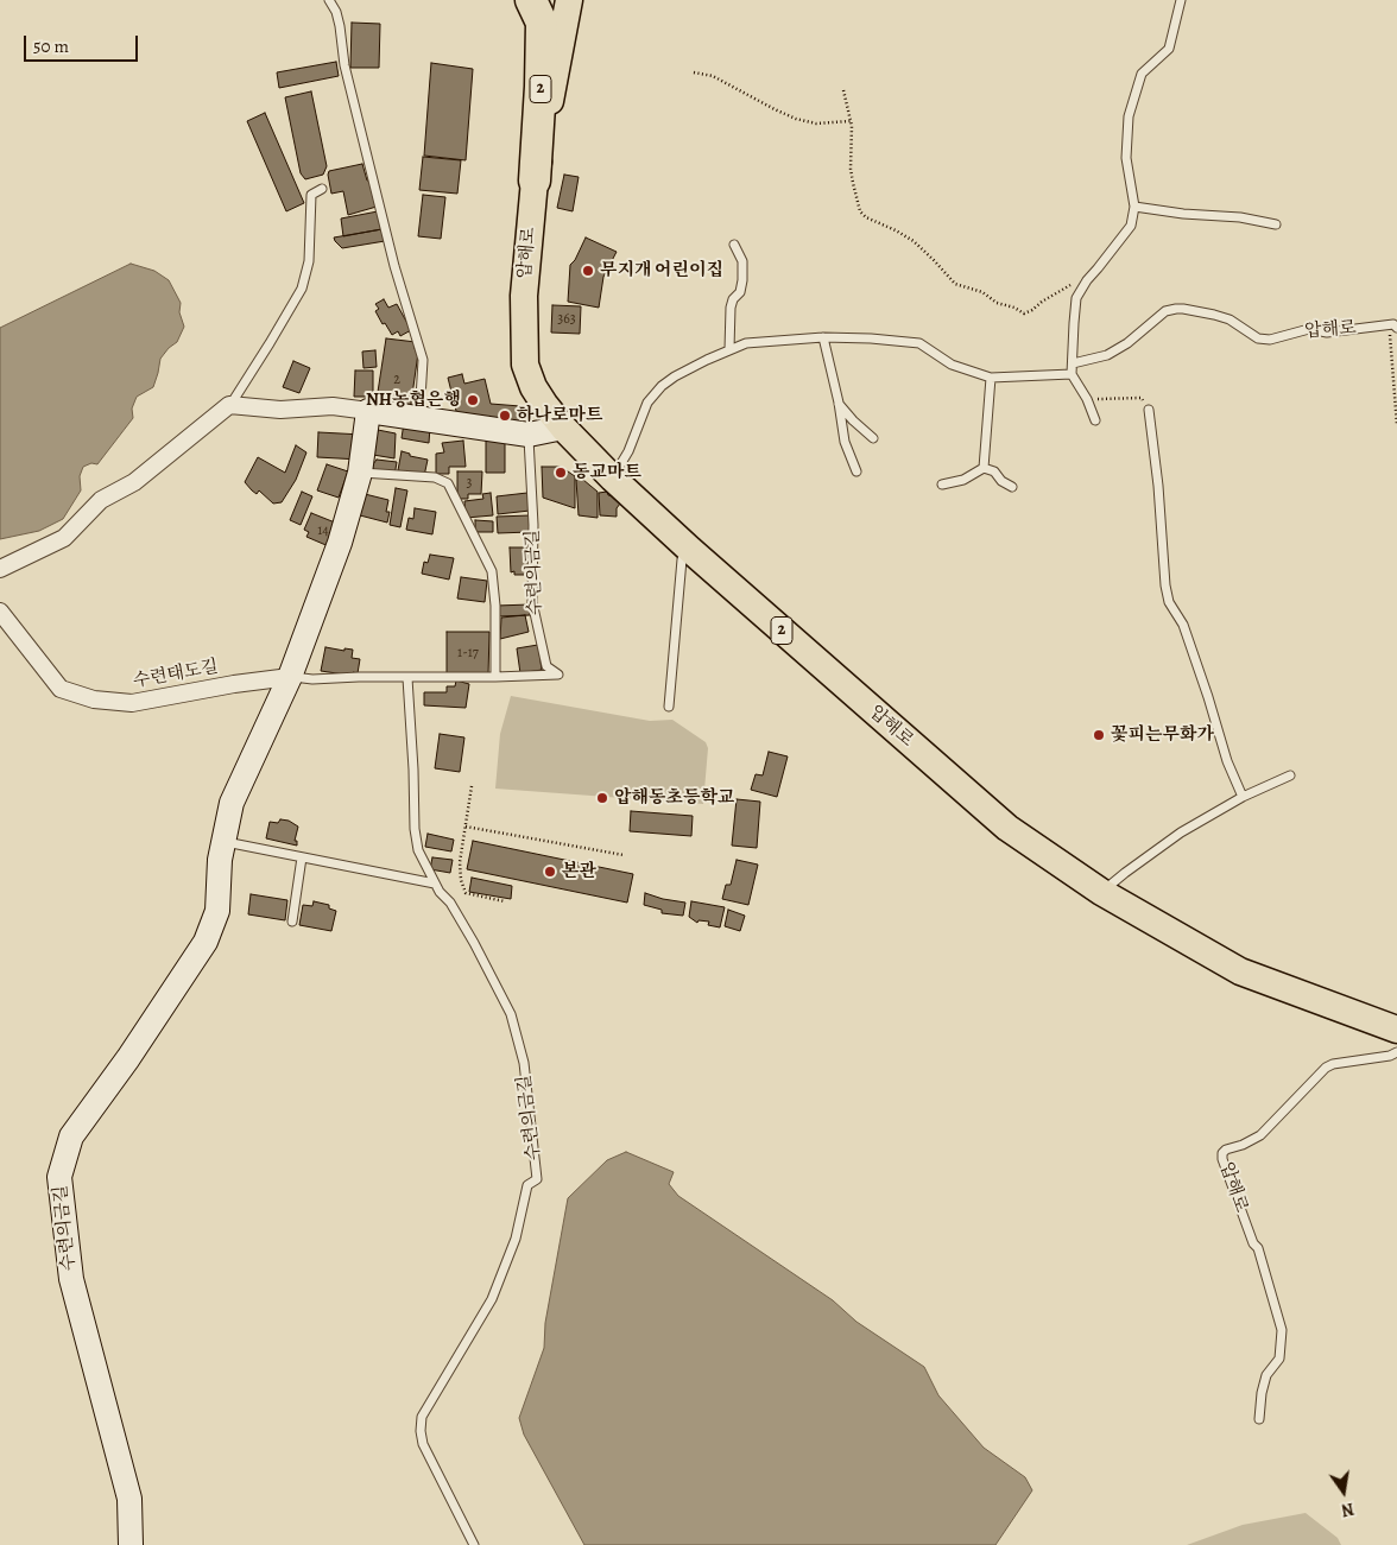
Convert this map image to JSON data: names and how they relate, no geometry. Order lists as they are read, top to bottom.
{
  "streets": {
    "highway": ["2"],
    "main road": ["압해로"],
    "street": ["수련의금길", "수련태도길"]
  },
  "crossings": [
    ["2", "압해로"],
    ["수련의금길", "수련태도길"]
  ],
  "places": [
    "무지개 어린이집",
    "NH농협은행",
    "하나로마트",
    "동교마트",
    "꽃피는무화가",
    "압해동초등학교",
    "본관"
  ],
  "house_numbers": [
    "363",
    "2",
    "3",
    "14",
    "1-17"
  ],
  "scale_bar": "50 m",
  "north": "bottom"
}
